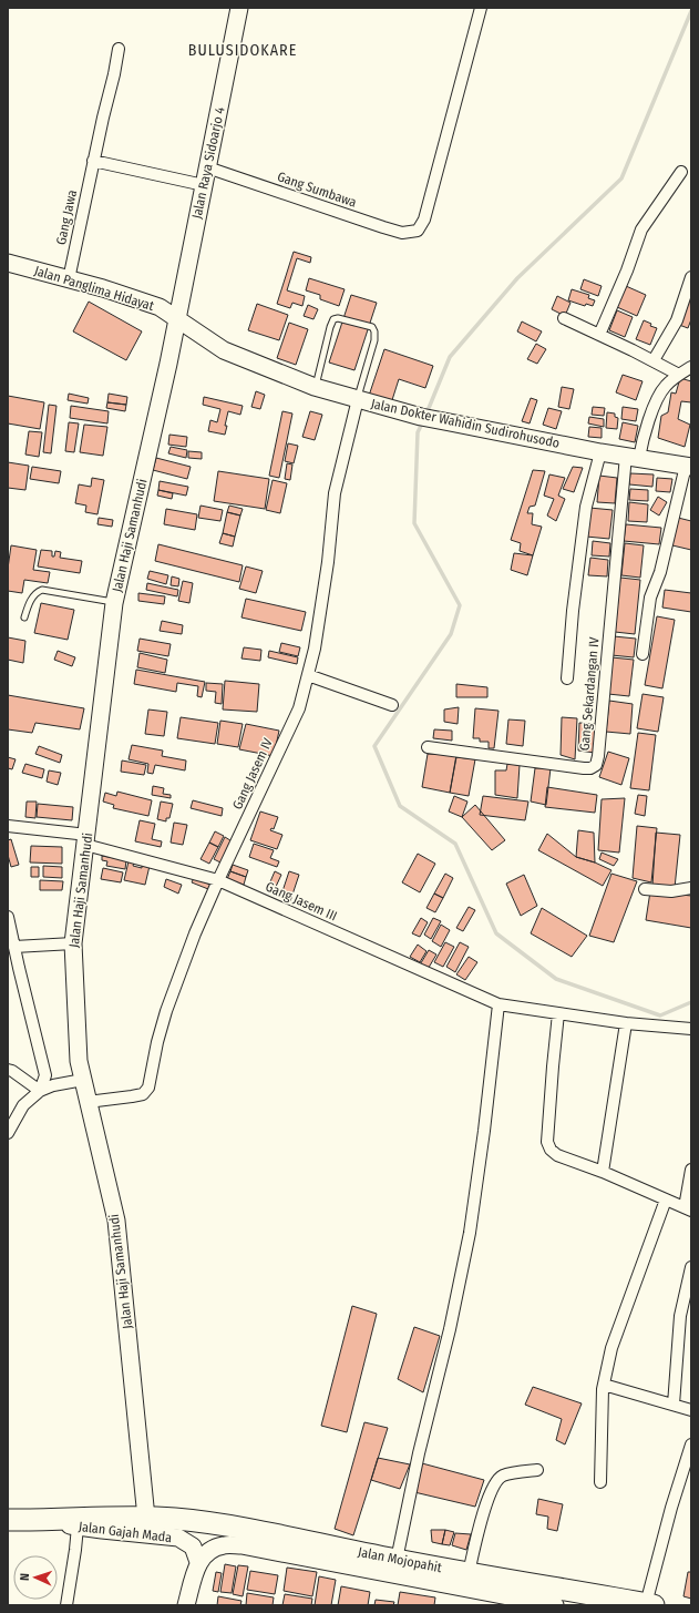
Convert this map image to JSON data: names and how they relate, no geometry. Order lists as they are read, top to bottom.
{
  "streets": {
    "highway": ["Jalan Gajah Mada", "Jalan Mojopahit"],
    "street": [
      "Jalan Raya Sidoarjo 4",
      "Gang Sumbawa",
      "Gang Jawa",
      "Jalan Panglima Hidayat",
      "Jalan Dokter Wahidin Sudirohusodo",
      "Jalan Haji Samanhudi",
      "Gang Sekardangan IV",
      "Gang Jasem IV",
      "Gang Jasem III"
    ]
  },
  "crossings": [
    ["Jalan Raya Sidoarjo 4", "Gang Sumbawa"],
    ["Jalan Raya Sidoarjo 4", "Jalan Panglima Hidayat"],
    ["Jalan Raya Sidoarjo 4", "Jalan Dokter Wahidin Sudirohusodo"],
    ["Jalan Raya Sidoarjo 4", "Jalan Haji Samanhudi"],
    ["Gang Jawa", "Jalan Panglima Hidayat"],
    ["Jalan Panglima Hidayat", "Jalan Dokter Wahidin Sudirohusodo"],
    ["Jalan Panglima Hidayat", "Jalan Haji Samanhudi"],
    ["Jalan Dokter Wahidin Sudirohusodo", "Jalan Haji Samanhudi"],
    ["Jalan Dokter Wahidin Sudirohusodo", "Gang Sekardangan IV"],
    ["Jalan Dokter Wahidin Sudirohusodo", "Gang Jasem IV"],
    ["Jalan Haji Samanhudi", "Gang Jasem IV"],
    ["Jalan Haji Samanhudi", "Gang Jasem III"],
    ["Jalan Haji Samanhudi", "Jalan Gajah Mada"],
    ["Jalan Haji Samanhudi", "Jalan Mojopahit"],
    ["Gang Jasem IV", "Gang Jasem III"],
    ["Jalan Gajah Mada", "Jalan Mojopahit"]
  ],
  "districts": ["BULUSIDOKARE"],
  "north": "left"
}
